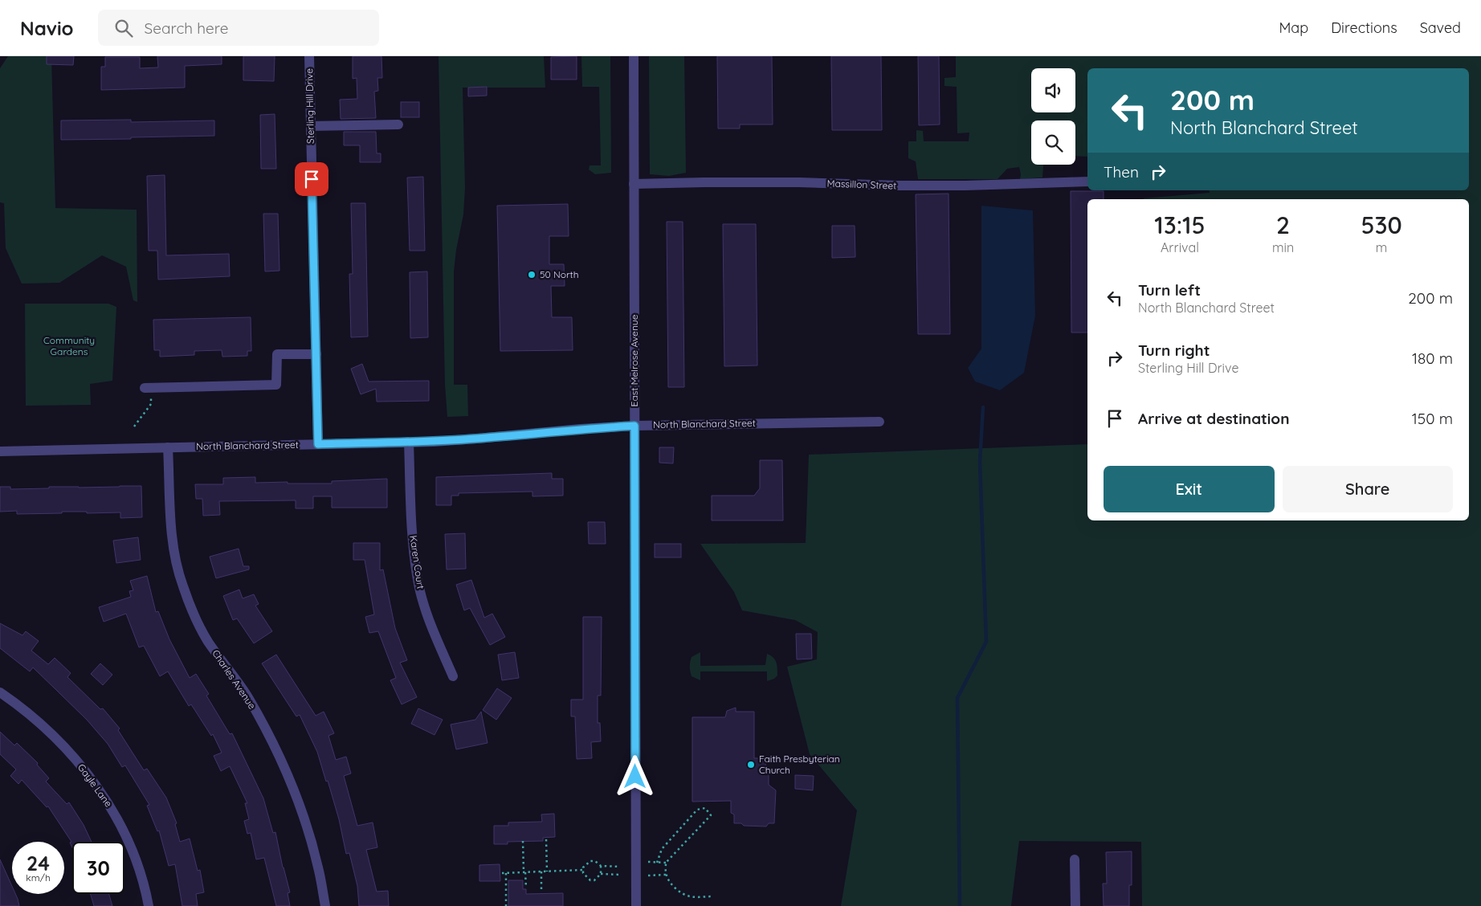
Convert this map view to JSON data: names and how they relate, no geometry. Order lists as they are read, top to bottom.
{
  "streets": {
    "street": [
      "Sterling Hill Drive",
      "Massillon Street",
      "East Melrose Avenue",
      "North Blanchard Street",
      "Karen Court",
      "Charles Avenue",
      "Gayle Lane"
    ]
  },
  "crossings": [
    ["Sterling Hill Drive", "North Blanchard Street"],
    ["Massillon Street", "East Melrose Avenue"],
    ["East Melrose Avenue", "North Blanchard Street"],
    ["North Blanchard Street", "Karen Court"],
    ["North Blanchard Street", "Charles Avenue"]
  ],
  "parks": ["Community Gardens"],
  "places": ["50 North", "Faith Presbyterian Church"],
  "page": {
    "header": "Navio",
    "search": "Search here",
    "nav": ["Map", "Directions", "Saved"],
    "turn": ["200 m", "North Blanchard Street"],
    "then": "Then",
    "eta": [
      "13:15",
      "Arrival",
      "2",
      "min",
      "530",
      "m"
    ],
    "list": [
      {
        "name": "Turn left",
        "note": "North Blanchard Street",
        "value": "200 m"
      },
      {
        "name": "Turn right",
        "note": "Sterling Hill Drive",
        "value": "180 m"
      },
      {
        "name": "Arrive at destination",
        "value": "150 m"
      }
    ],
    "buttons": ["Exit", "Share"],
    "speed": "24 km/h",
    "limit": "30"
  }
}
